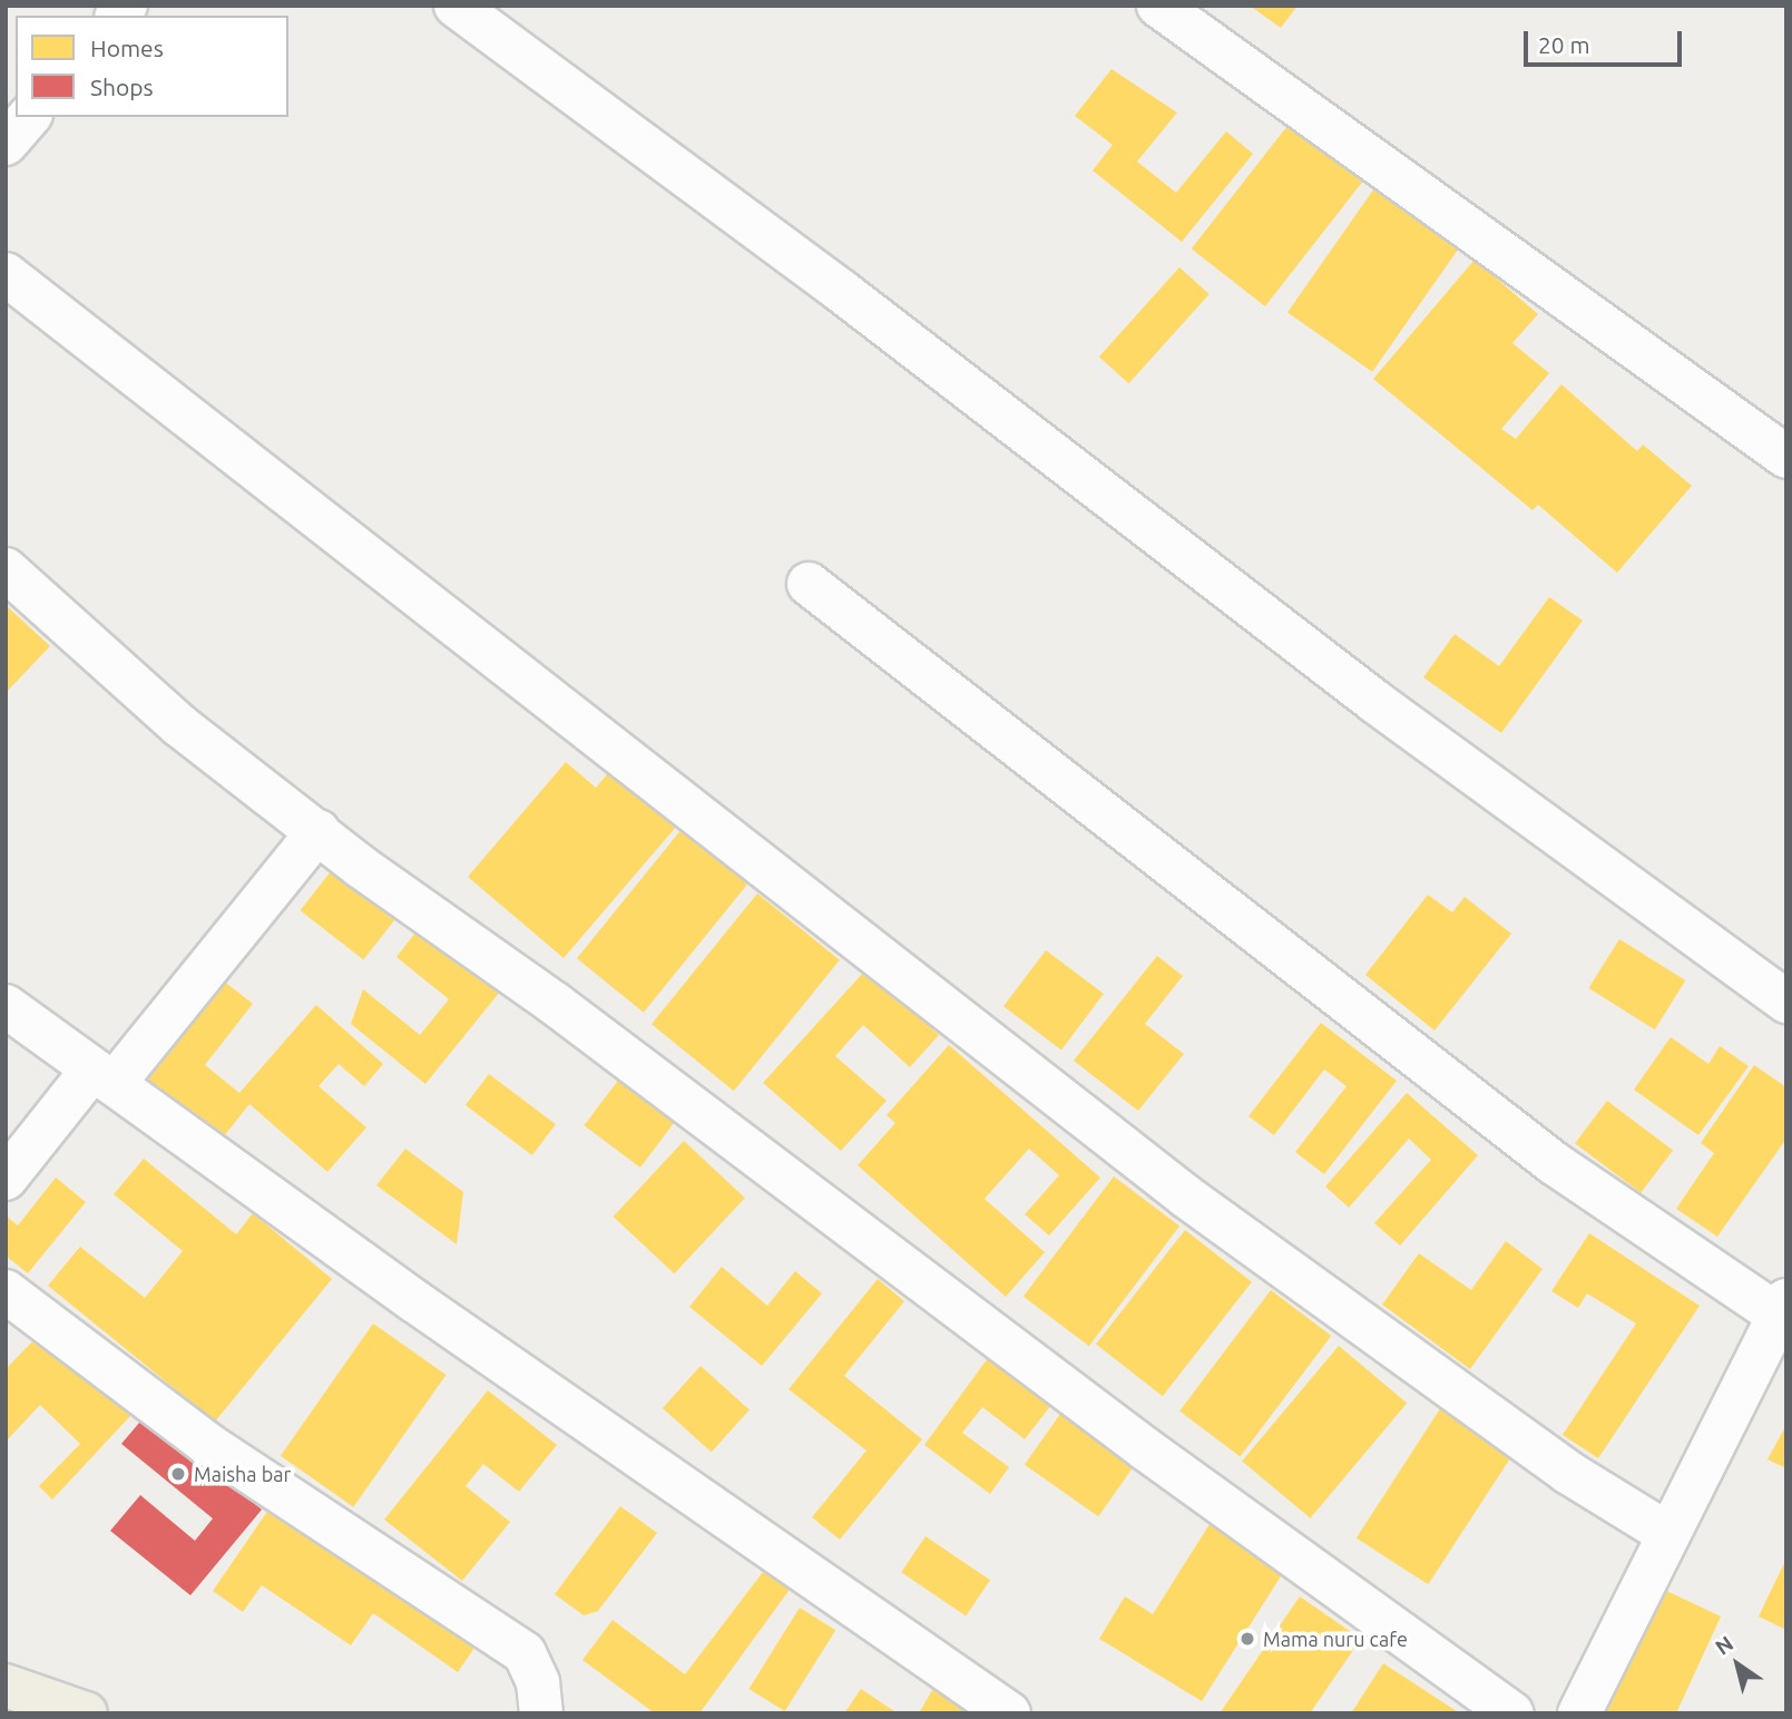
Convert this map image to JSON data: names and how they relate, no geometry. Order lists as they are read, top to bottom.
{
  "places": ["Maisha bar", "Mama nuru cafe"],
  "legend": ["Homes", "Shops"],
  "scale_bar": "20 m",
  "north": "top left"
}
